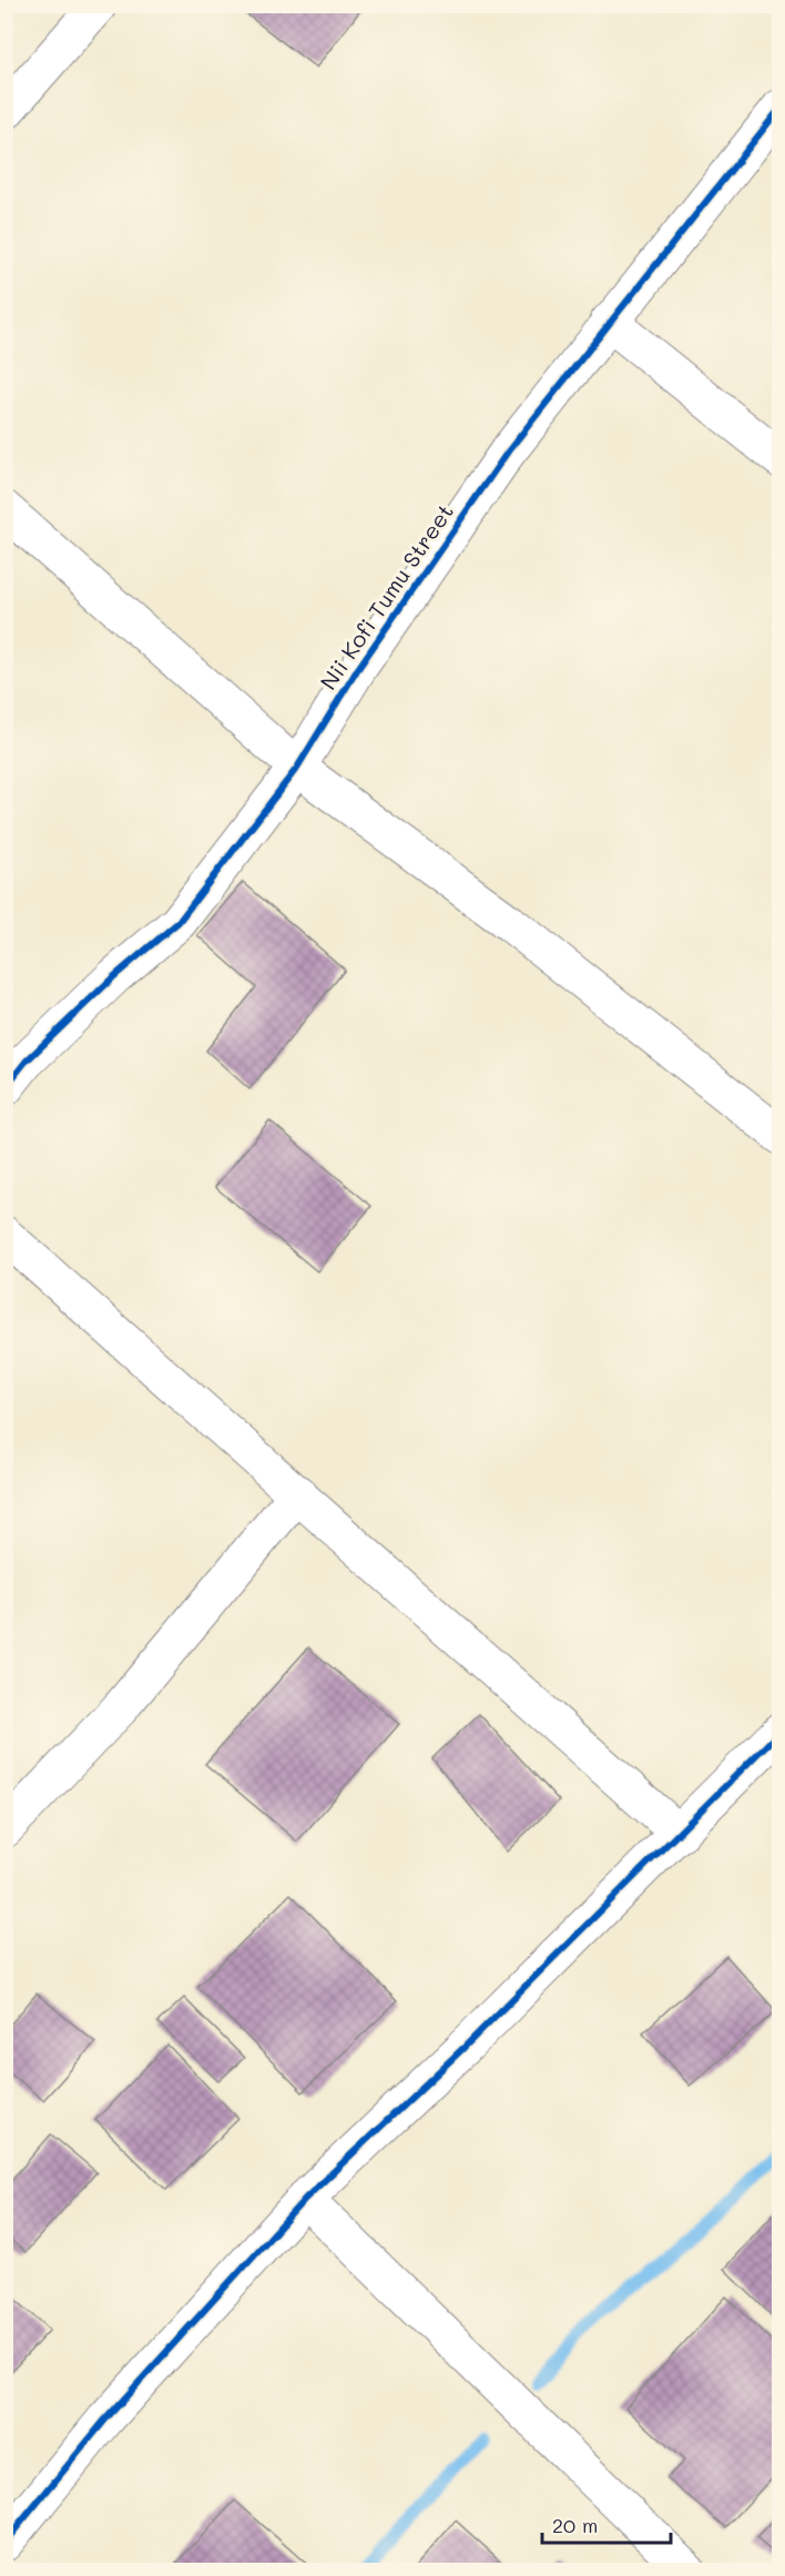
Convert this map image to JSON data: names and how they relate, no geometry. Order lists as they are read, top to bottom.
{
  "streets": {
    "street": ["Nii Kofi Tumu Street"]
  },
  "scale_bar": "20 m"
}
